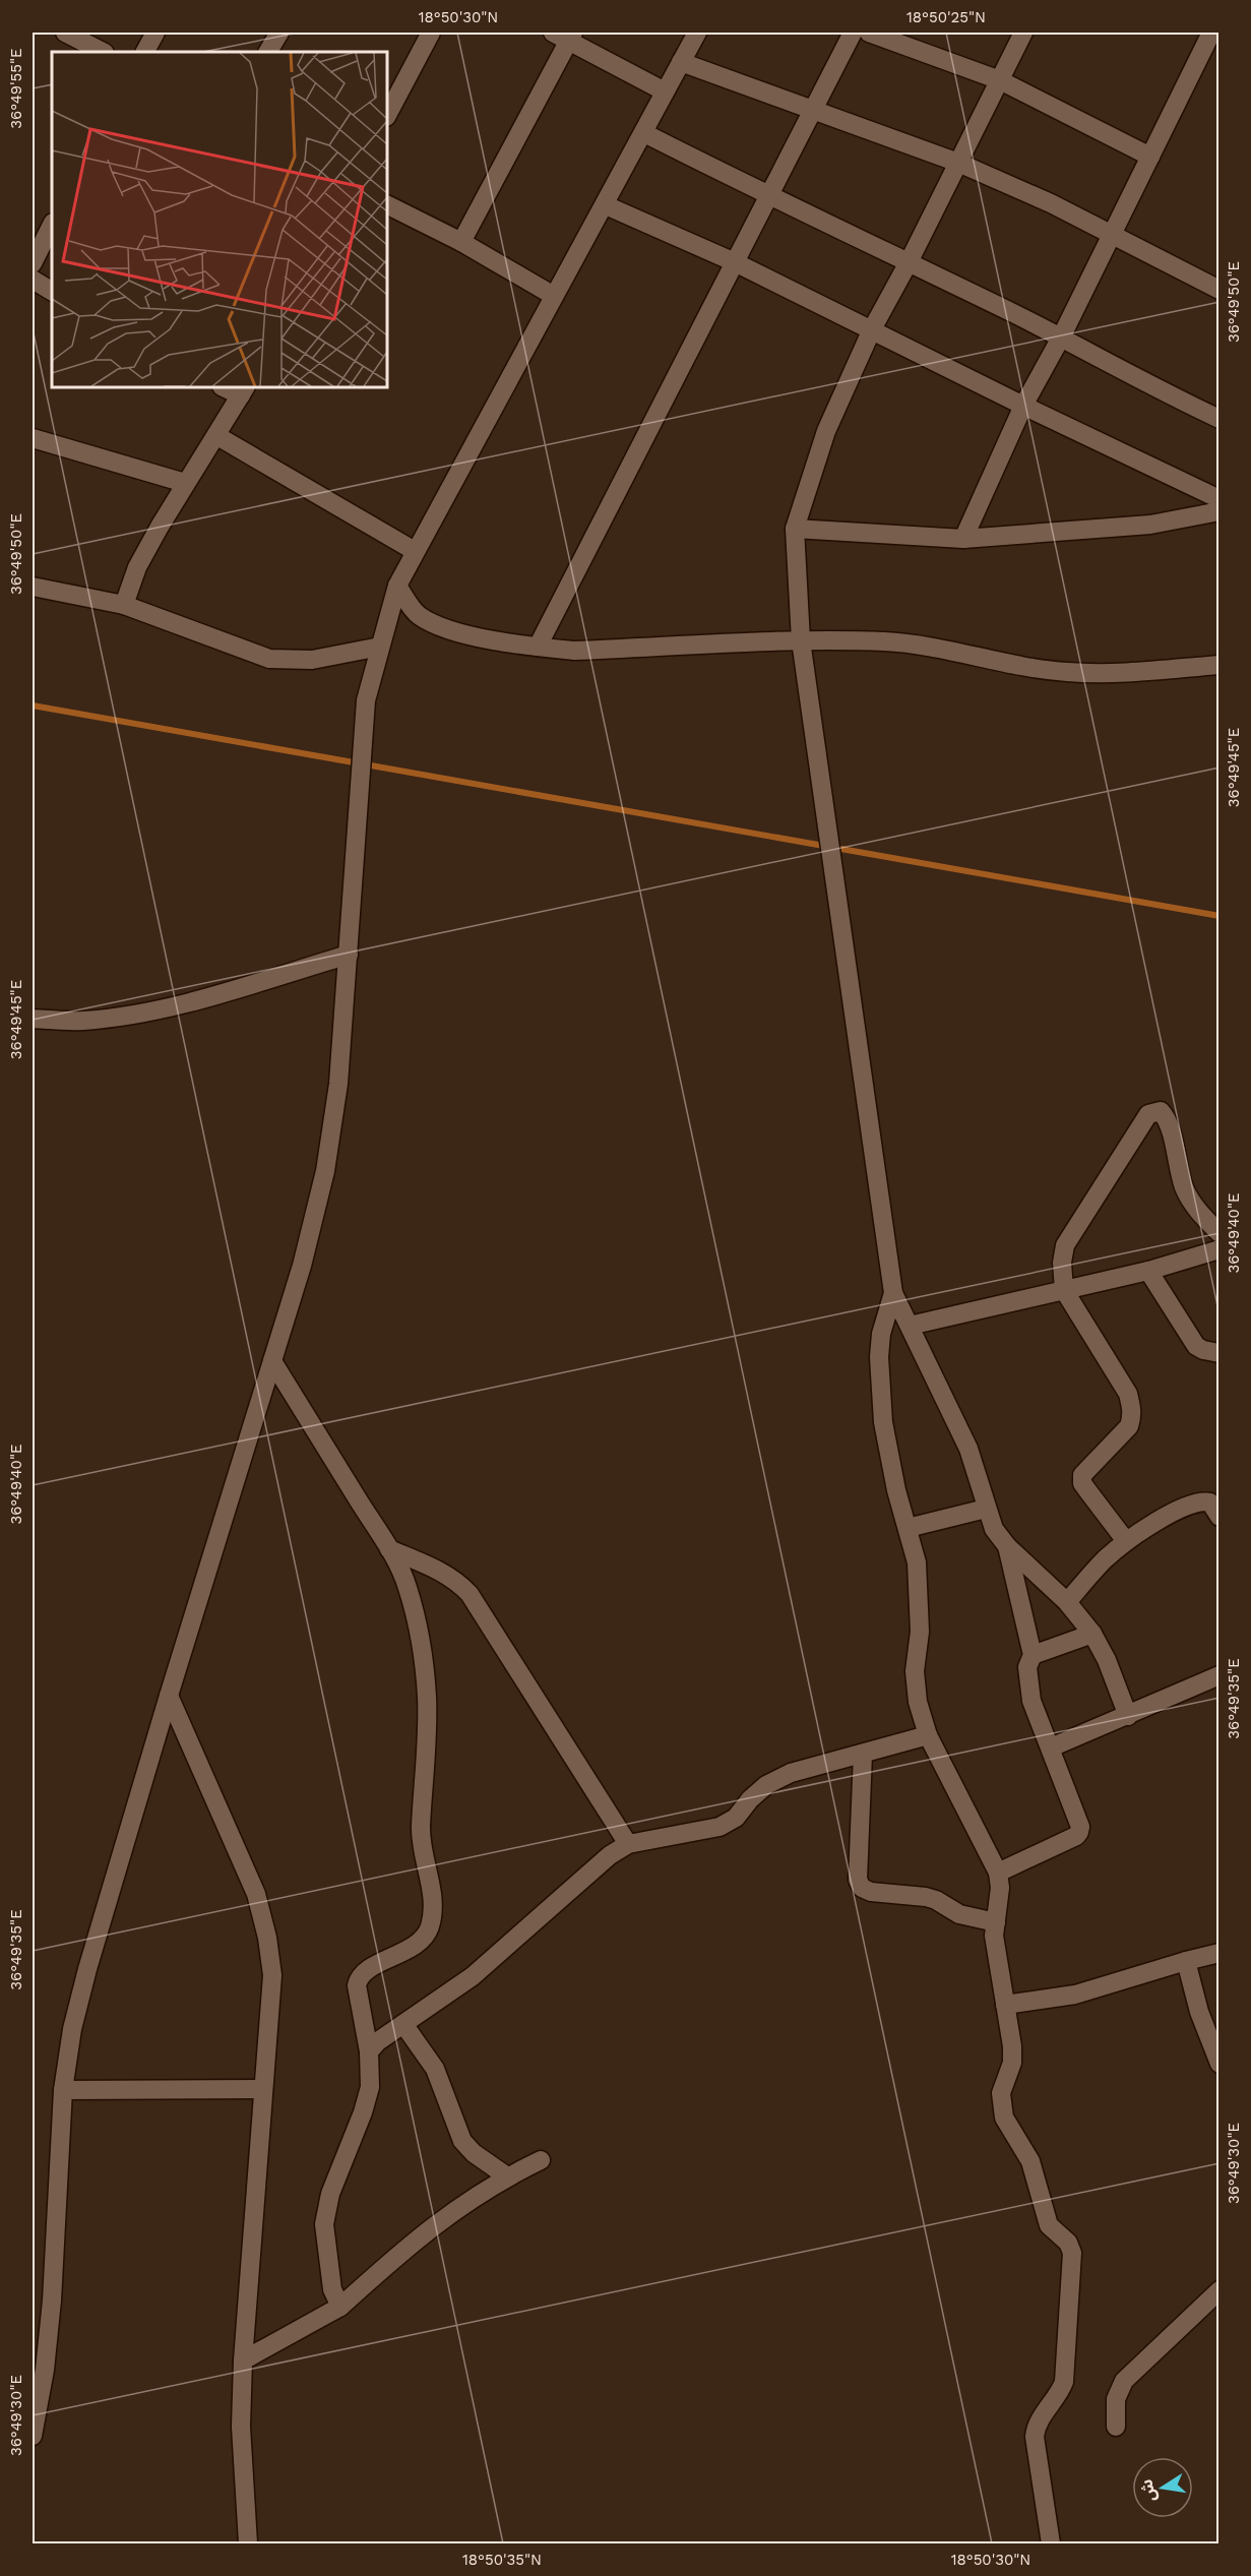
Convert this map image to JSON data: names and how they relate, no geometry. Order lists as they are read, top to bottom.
{
  "north": "left",
  "coordinates": [
    "18°50'30\"N",
    "18°50'25\"N",
    "36°49'55\"E",
    "36°49'50\"E",
    "36°49'45\"E",
    "36°49'40\"E",
    "36°49'35\"E",
    "36°49'30\"E",
    "18°50'35\"N"
  ]
}
